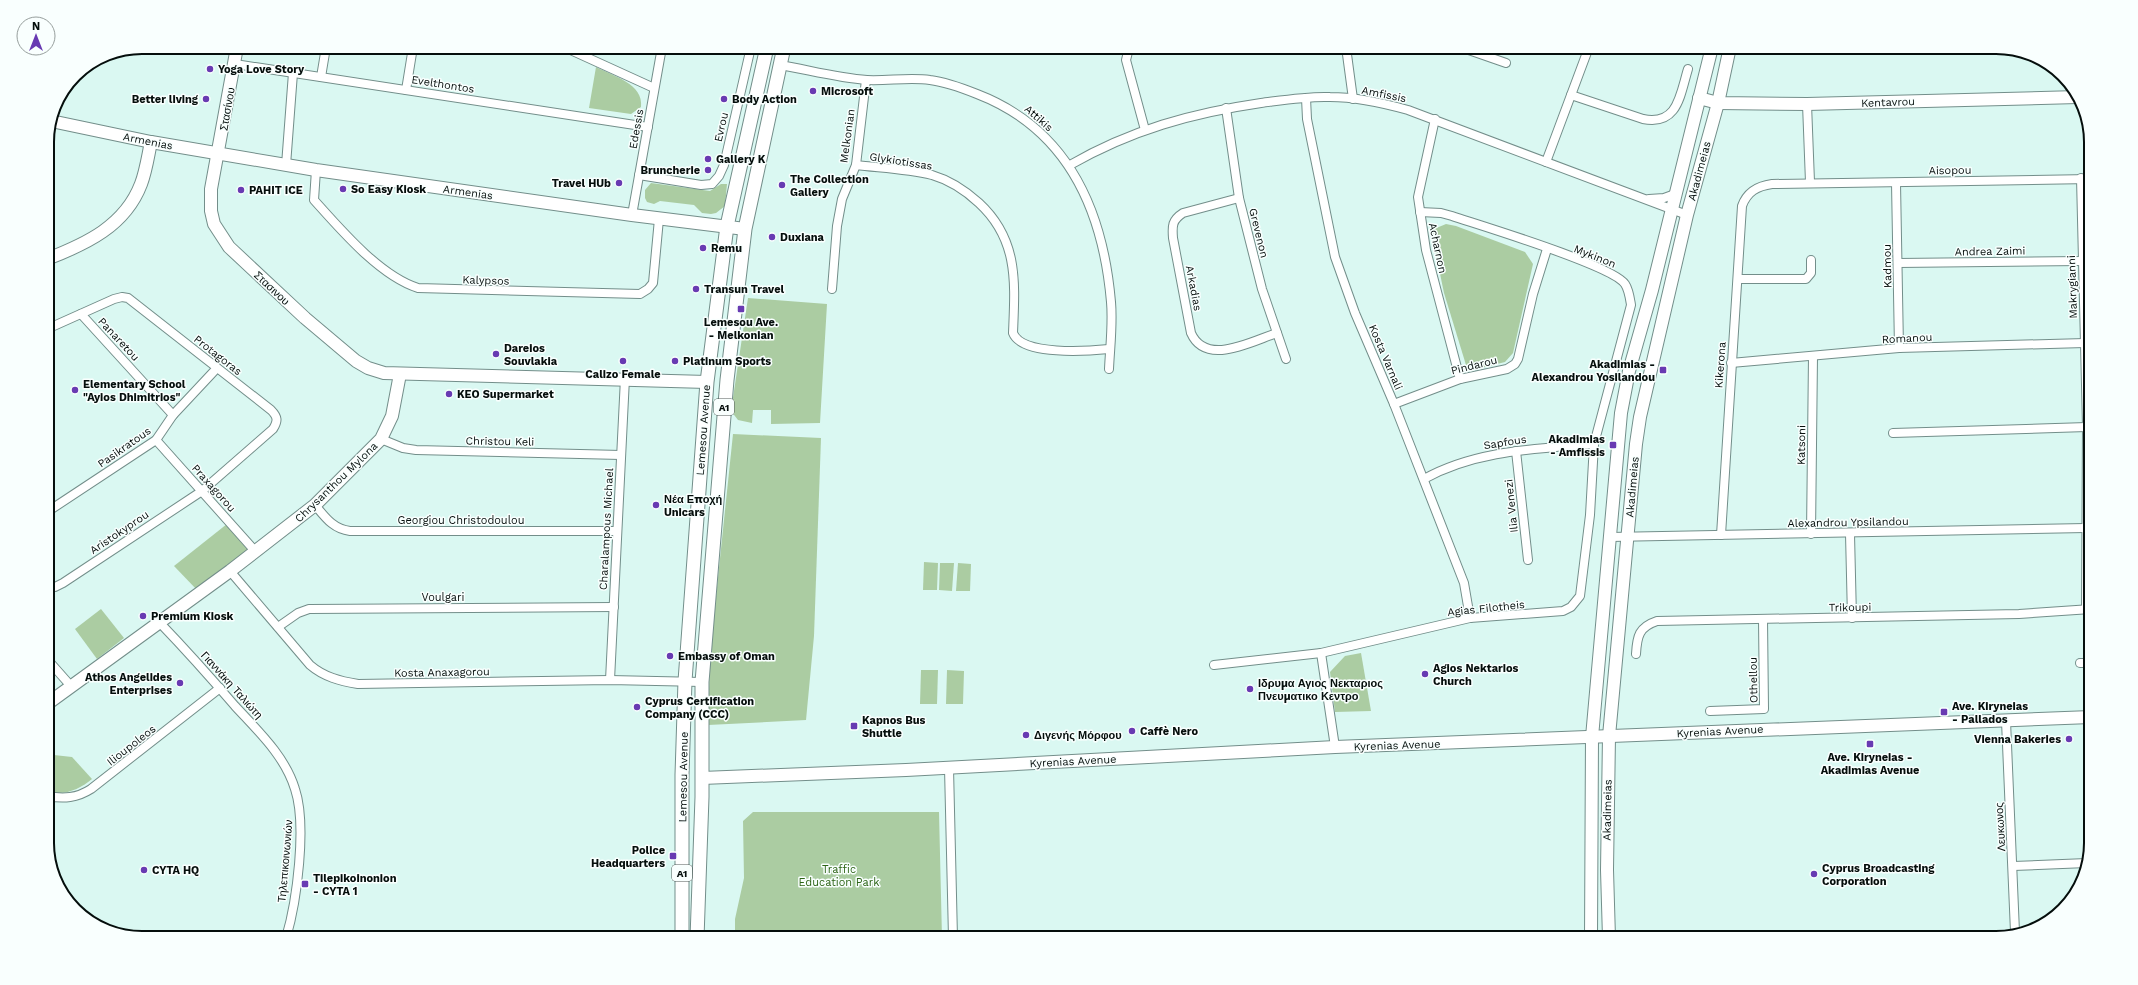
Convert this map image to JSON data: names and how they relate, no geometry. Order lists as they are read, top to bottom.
{
  "streets": {
    "main road": [
      "Kentavrou",
      "Στασίνου",
      "Armenias",
      "Akadimeias",
      "Στασινου",
      "A1",
      "Lemesou Avenue",
      "Chrysanthou Mylona",
      "Kyrenias Avenue"
    ],
    "street": [
      "Evelthontos",
      "Amfissis",
      "Attikis",
      "Evrou",
      "Edessis",
      "Melkonian",
      "Glykiotissas",
      "Aisopou",
      "Grevenon",
      "Acharnon",
      "Andrea Zaimi",
      "Mykinon",
      "Kadmou",
      "Kalypsos",
      "Makrygianni",
      "Arkadias",
      "Romanou",
      "Panaretou",
      "Protagoras",
      "Kosta Varnali",
      "Pindarou",
      "Kikerona",
      "Christou Keli",
      "Sapfous",
      "Katsoni",
      "Pasikratous",
      "Praxagorou",
      "Ilia Venezi",
      "Georgiou Christodoulou",
      "Alexandrou Ypsilandou",
      "Charalampous Michael",
      "Aristokyprou",
      "Voulgari",
      "Trikoupi",
      "Agias Filotheis",
      "Kosta Anaxagorou",
      "Othellou",
      "Γιαννάκη Ταλιώτη",
      "Ilioupoleos",
      "Λευκωνος",
      "Τηλεπικοινωνιών"
    ]
  },
  "crossings": [
    ["Evelthontos", "Στασίνου"],
    ["Evelthontos", "Edessis"],
    ["Amfissis", "Attikis"],
    ["Amfissis", "Akadimeias"],
    ["Amfissis", "Grevenon"],
    ["Amfissis", "Acharnon"],
    ["Amfissis", "Kosta Varnali"],
    ["Kentavrou", "Akadimeias"],
    ["Στασίνου", "Armenias"],
    ["Στασίνου", "Στασινου"],
    ["Attikis", "Melkonian"],
    ["Attikis", "Glykiotissas"],
    ["Attikis", "Lemesou Avenue"],
    ["Evrou", "Edessis"],
    ["Edessis", "Armenias"],
    ["Melkonian", "Glykiotissas"],
    ["Armenias", "Kalypsos"],
    ["Armenias", "Στασινου"],
    ["Armenias", "Lemesou Avenue"],
    ["Aisopou", "Kadmou"],
    ["Aisopou", "Makrygianni"],
    ["Aisopou", "Kikerona"],
    ["Akadimeias", "Alexandrou Ypsilandou"],
    ["Akadimeias", "Kyrenias Avenue"],
    ["Grevenon", "Arkadias"],
    ["Acharnon", "Mykinon"],
    ["Acharnon", "Pindarou"],
    ["Andrea Zaimi", "Kadmou"],
    ["Andrea Zaimi", "Makrygianni"],
    ["Mykinon", "Pindarou"],
    ["Mykinon", "Sapfous"],
    ["Mykinon", "Agias Filotheis"],
    ["Kadmou", "Romanou"],
    ["Makrygianni", "Romanou"],
    ["Στασινου", "Chrysanthou Mylona"],
    ["Romanou", "Kikerona"],
    ["Romanou", "Katsoni"],
    ["Panaretou", "Protagoras"],
    ["Panaretou", "Pasikratous"],
    ["Protagoras", "Pasikratous"],
    ["Protagoras", "Praxagorou"],
    ["Protagoras", "Aristokyprou"],
    ["Kosta Varnali", "Pindarou"],
    ["Kosta Varnali", "Sapfous"],
    ["Kosta Varnali", "Agias Filotheis"],
    ["Kikerona", "Alexandrou Ypsilandou"],
    ["Lemesou Avenue", "Kosta Anaxagorou"],
    ["Lemesou Avenue", "Kyrenias Avenue"],
    ["Christou Keli", "Chrysanthou Mylona"],
    ["Christou Keli", "Charalampous Michael"],
    ["Sapfous", "Ilia Venezi"],
    ["Sapfous", "Agias Filotheis"],
    ["Katsoni", "Alexandrou Ypsilandou"],
    ["Pasikratous", "Praxagorou"],
    ["Chrysanthou Mylona", "Praxagorou"],
    ["Chrysanthou Mylona", "Georgiou Christodoulou"],
    ["Chrysanthou Mylona", "Kosta Anaxagorou"],
    ["Chrysanthou Mylona", "Γιαννάκη Ταλιώτη"],
    ["Praxagorou", "Aristokyprou"],
    ["Georgiou Christodoulou", "Charalampous Michael"],
    ["Charalampous Michael", "Voulgari"],
    ["Charalampous Michael", "Kosta Anaxagorou"],
    ["Voulgari", "Kosta Anaxagorou"],
    ["Trikoupi", "Othellou"],
    ["Γιαννάκη Ταλιώτη", "Ilioupoleos"],
    ["Γιαννάκη Ταλιώτη", "Τηλεπικοινωνιών"],
    ["Kyrenias Avenue", "Λευκωνος"]
  ],
  "parks": ["Traffic Education Park"],
  "places": {
    "other": [
      "Yoga Love Story",
      "Microsoft",
      "Better living",
      "Body Action",
      "Gallery K",
      "Bruncherie",
      "Travel HUb",
      "The Collection Gallery",
      "So Easy Kiosk",
      "PAHIT ICE",
      "Duxiana",
      "Remu",
      "Transun Travel",
      "Dareios Souvlakia",
      "Calizo Female",
      "Platinum Sports",
      "Elementary School \"Ayios Dhimitrios\"",
      "KEO Supermarket",
      "Νέα Εποχή Unicars",
      "Premium Kiosk",
      "Embassy of Oman",
      "Agios Nektarios Church",
      "Athos Angelides Enterprises",
      "Ιδρυμα Αγιος Νεκταριος Πνευματικο Κεντρο",
      "Cyprus Certification Company (CCC)",
      "Caffè Nero",
      "Διγενής Μόρφου",
      "Vienna Bakeries",
      "CYTA HQ",
      "Cyprus Broadcasting Corporation"
    ],
    "transit": [
      "Lemesou Ave. - Melkonian",
      "Akadimias - Alexandrou Yosilandou",
      "Akadimias - Amfissis",
      "Ave. Kiryneias - Pallados",
      "Kapnos Bus Shuttle",
      "Ave. Kiryneias - Akadimias Avenue",
      "Police Headquarters",
      "Tilepikoinonion - CYTA 1"
    ]
  },
  "north": "top"
}
